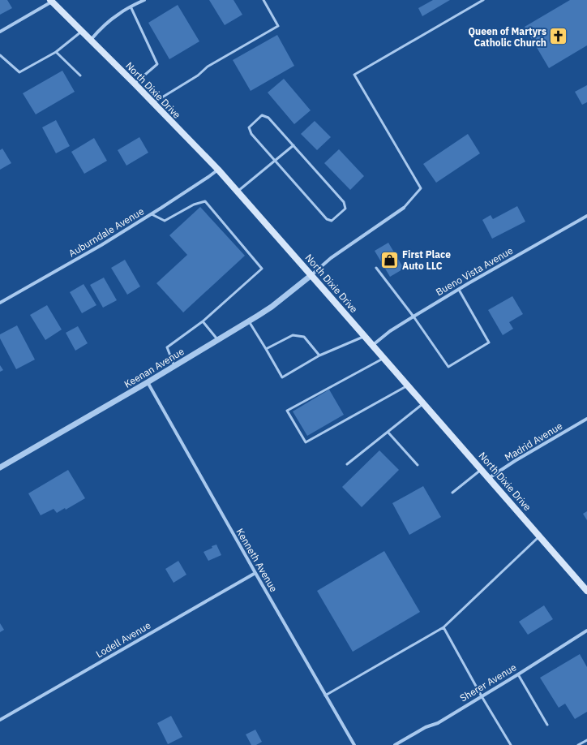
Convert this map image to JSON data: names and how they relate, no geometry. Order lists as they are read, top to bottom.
{
  "streets": {
    "main road": ["North Dixie Drive"],
    "street": [
      "Auburndale Avenue",
      "Bueno Vista Avenue",
      "Keenan Avenue",
      "Madrid Avenue",
      "Kenneth Avenue",
      "Lodell Avenue",
      "Sherer Avenue"
    ]
  },
  "crossings": [
    ["North Dixie Drive", "Auburndale Avenue"],
    ["North Dixie Drive", "Bueno Vista Avenue"],
    ["North Dixie Drive", "Keenan Avenue"],
    ["North Dixie Drive", "Madrid Avenue"],
    ["Keenan Avenue", "Kenneth Avenue"],
    ["Kenneth Avenue", "Lodell Avenue"]
  ],
  "places": {
    "church": ["Queen of Martyrs Catholic Church"],
    "shop": ["First Place Auto LLC"]
  }
}
